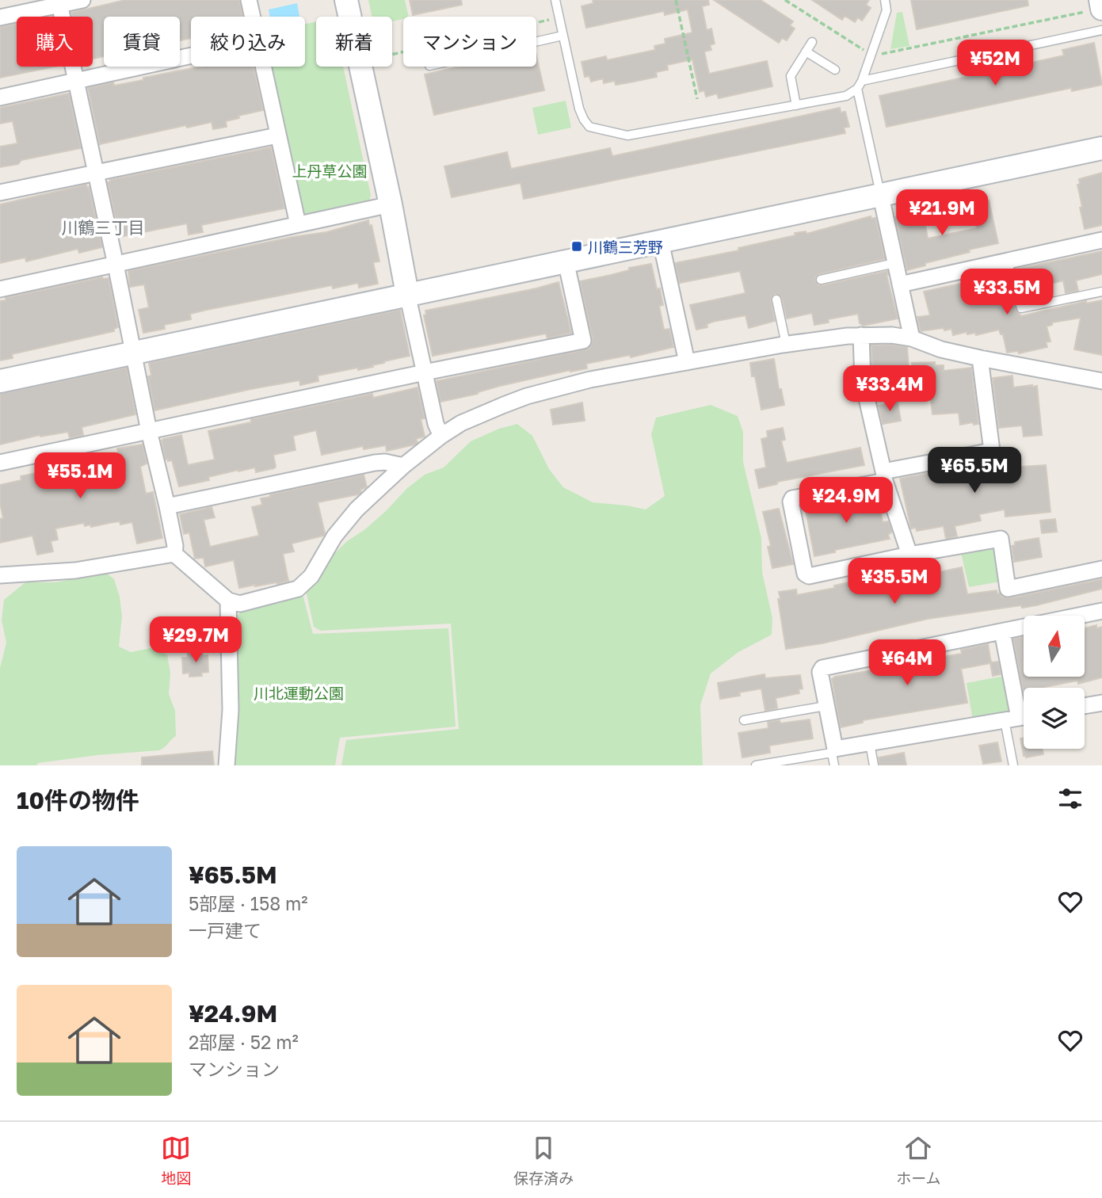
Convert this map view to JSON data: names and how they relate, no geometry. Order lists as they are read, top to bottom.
{
  "districts": ["川鶴三丁目"],
  "parks": ["上丹草公園", "川北運動公園"],
  "places": {
    "transit": ["川鶴三芳野"]
  },
  "north": "top",
  "page": {
    "chip": [
      "購入",
      "賃貸",
      "絞り込み",
      "新着",
      "マンション"
    ],
    "price": [
      "¥52M",
      "¥21.9M",
      "¥33.5M",
      "¥33.4M",
      "¥65.5M",
      "¥55.1M",
      "¥24.9M",
      "¥35.5M",
      "¥29.7M",
      "¥64M"
    ],
    "heading": "10件の物件",
    "list": [
      {
        "name": "¥65.5M",
        "note": "5部屋 · 158 m² · 一戸建て"
      },
      {
        "name": "¥24.9M",
        "note": "2部屋 · 52 m² · マンション"
      }
    ],
    "tabs": ["地図", "保存済み", "ホーム"]
  }
}
